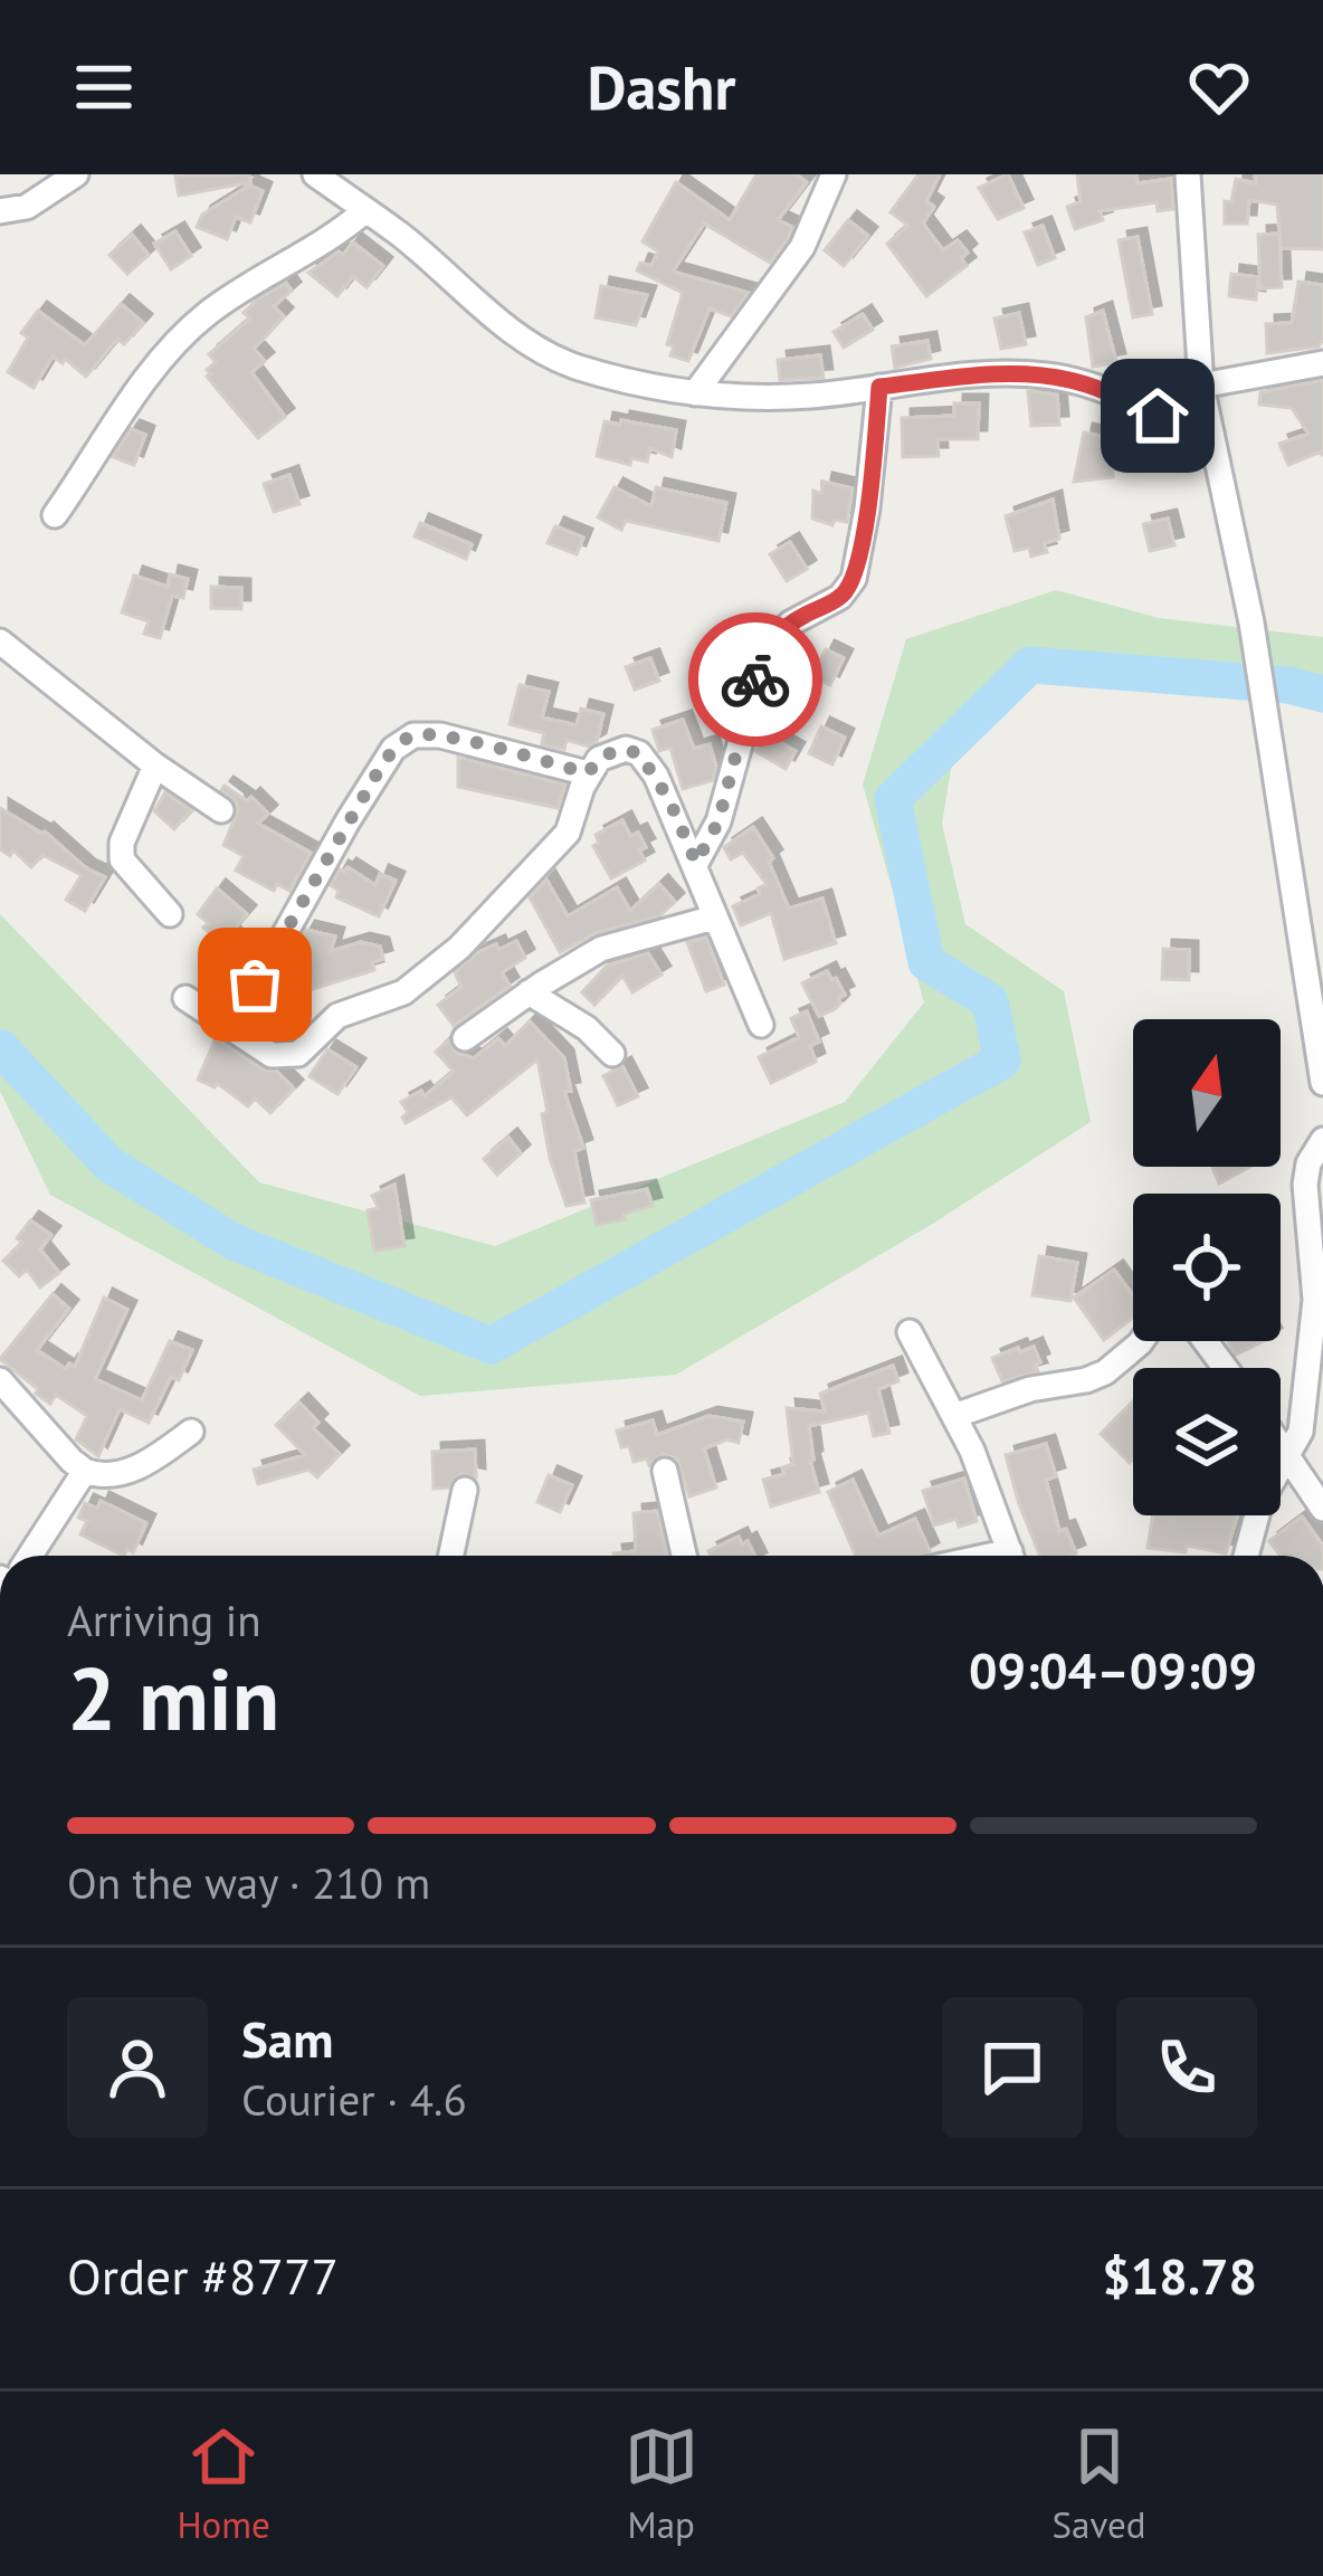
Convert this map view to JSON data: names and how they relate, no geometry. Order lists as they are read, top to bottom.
{
  "north": "top",
  "page": {
    "header": "Dashr",
    "heading": ["2 min", "Arriving in", "09:04–09:09"],
    "panel": [
      "Sam",
      "Courier · 4.6",
      "Order #8777",
      "$18.78"
    ],
    "bar": "On the way · 210 m",
    "tabs": ["Home", "Map", "Saved"]
  }
}
